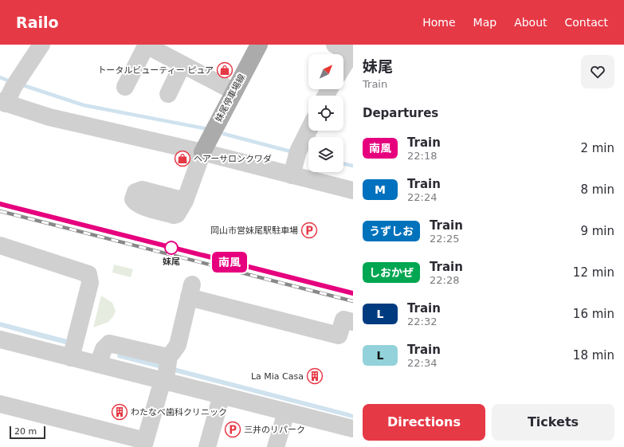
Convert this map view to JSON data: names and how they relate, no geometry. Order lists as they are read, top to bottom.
{
  "streets": {
    "main road": ["妹尾停車場線"]
  },
  "places": {
    "shop": ["トータルビューティー ピュア", "ヘアーサロンクワダ"],
    "parking": ["岡山市営妹尾駅駐車場", "三井のリパーク"],
    "other": ["妹尾"],
    "building": ["La Mia Casa", "わたなべ歯科クリニック"]
  },
  "scale_bar": "20 m",
  "north": "top right",
  "page": {
    "header": "Railo",
    "nav": [
      "Home",
      "Map",
      "About",
      "Contact"
    ],
    "on_map": "南風",
    "heading": [
      ["妹尾", "Train"],
      "Departures"
    ],
    "list": [
      {
        "mark": "南風",
        "name": "Train",
        "note": "22:18",
        "value": "2 min"
      },
      {
        "mark": "M",
        "name": "Train",
        "note": "22:24",
        "value": "8 min"
      },
      {
        "mark": "うずしお",
        "name": "Train",
        "note": "22:25",
        "value": "9 min"
      },
      {
        "mark": "しおかぜ",
        "name": "Train",
        "note": "22:28",
        "value": "12 min"
      },
      {
        "mark": "L",
        "name": "Train",
        "note": "22:32",
        "value": "16 min"
      },
      {
        "mark": "L",
        "name": "Train",
        "note": "22:34",
        "value": "18 min"
      }
    ],
    "buttons": ["Directions", "Tickets"],
    "scale": "20 m"
  }
}
